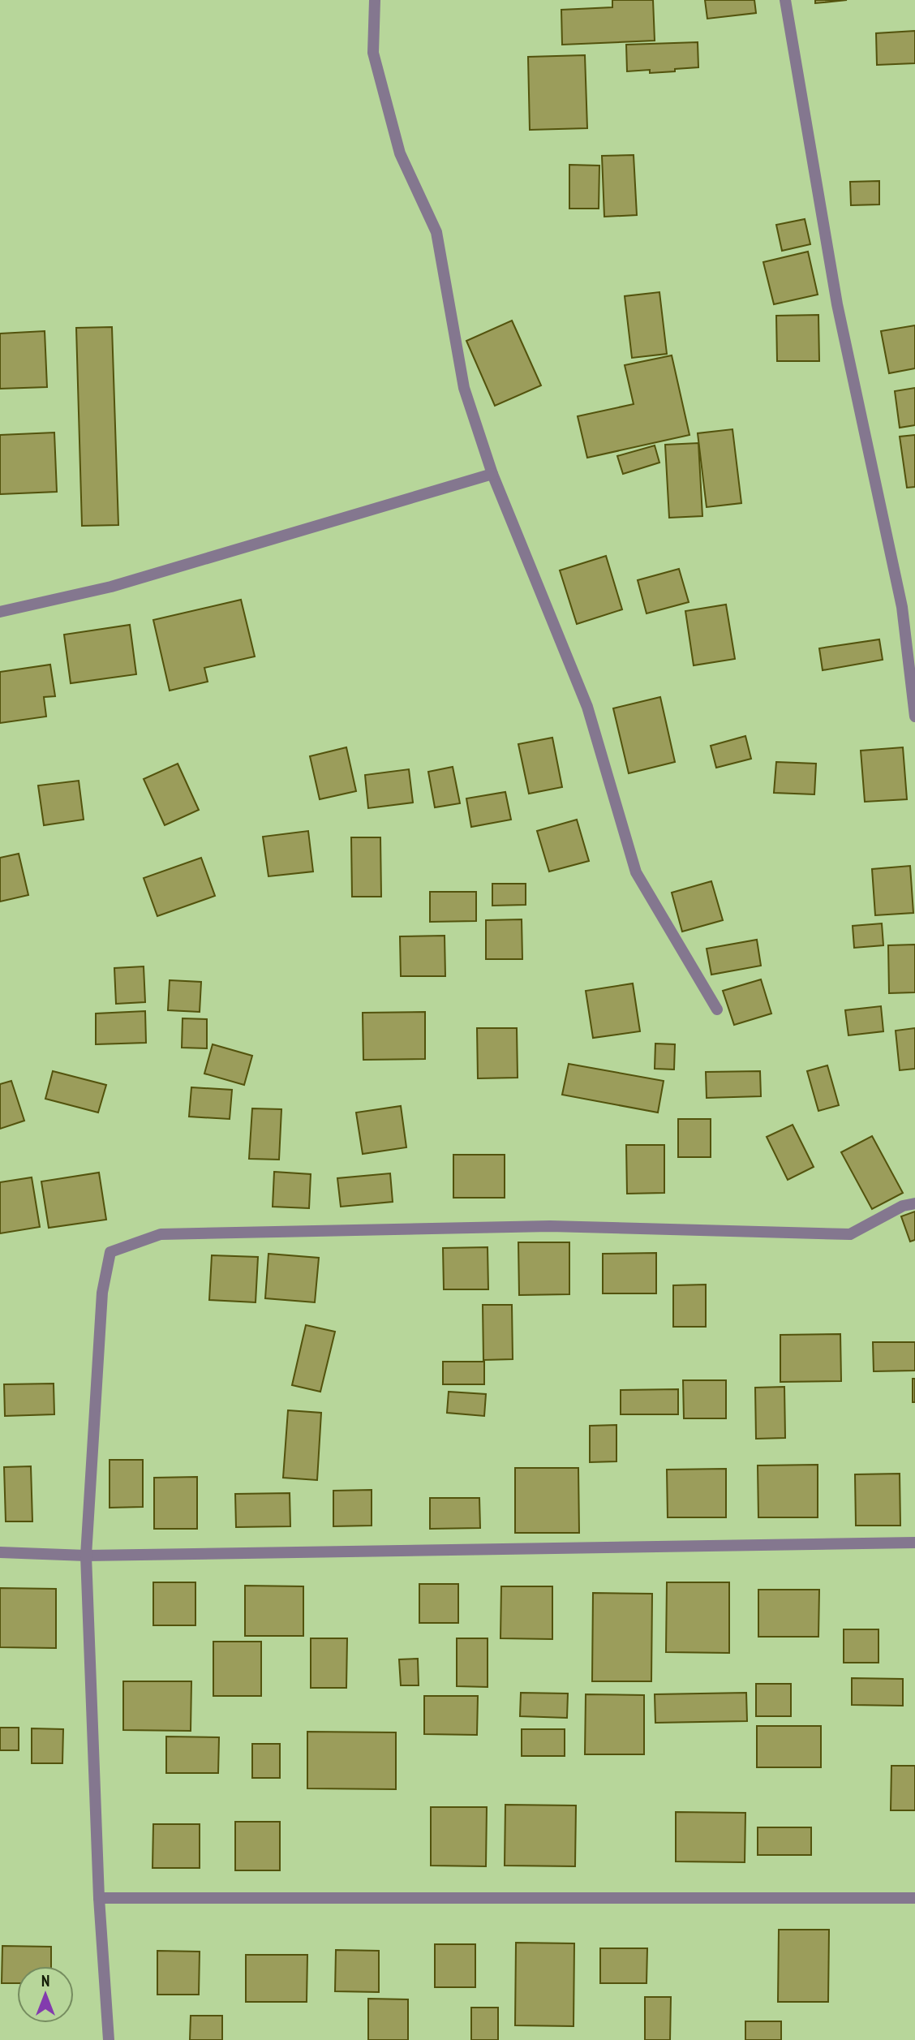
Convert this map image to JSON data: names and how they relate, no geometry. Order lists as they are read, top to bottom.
{
  "north": "top"
}
